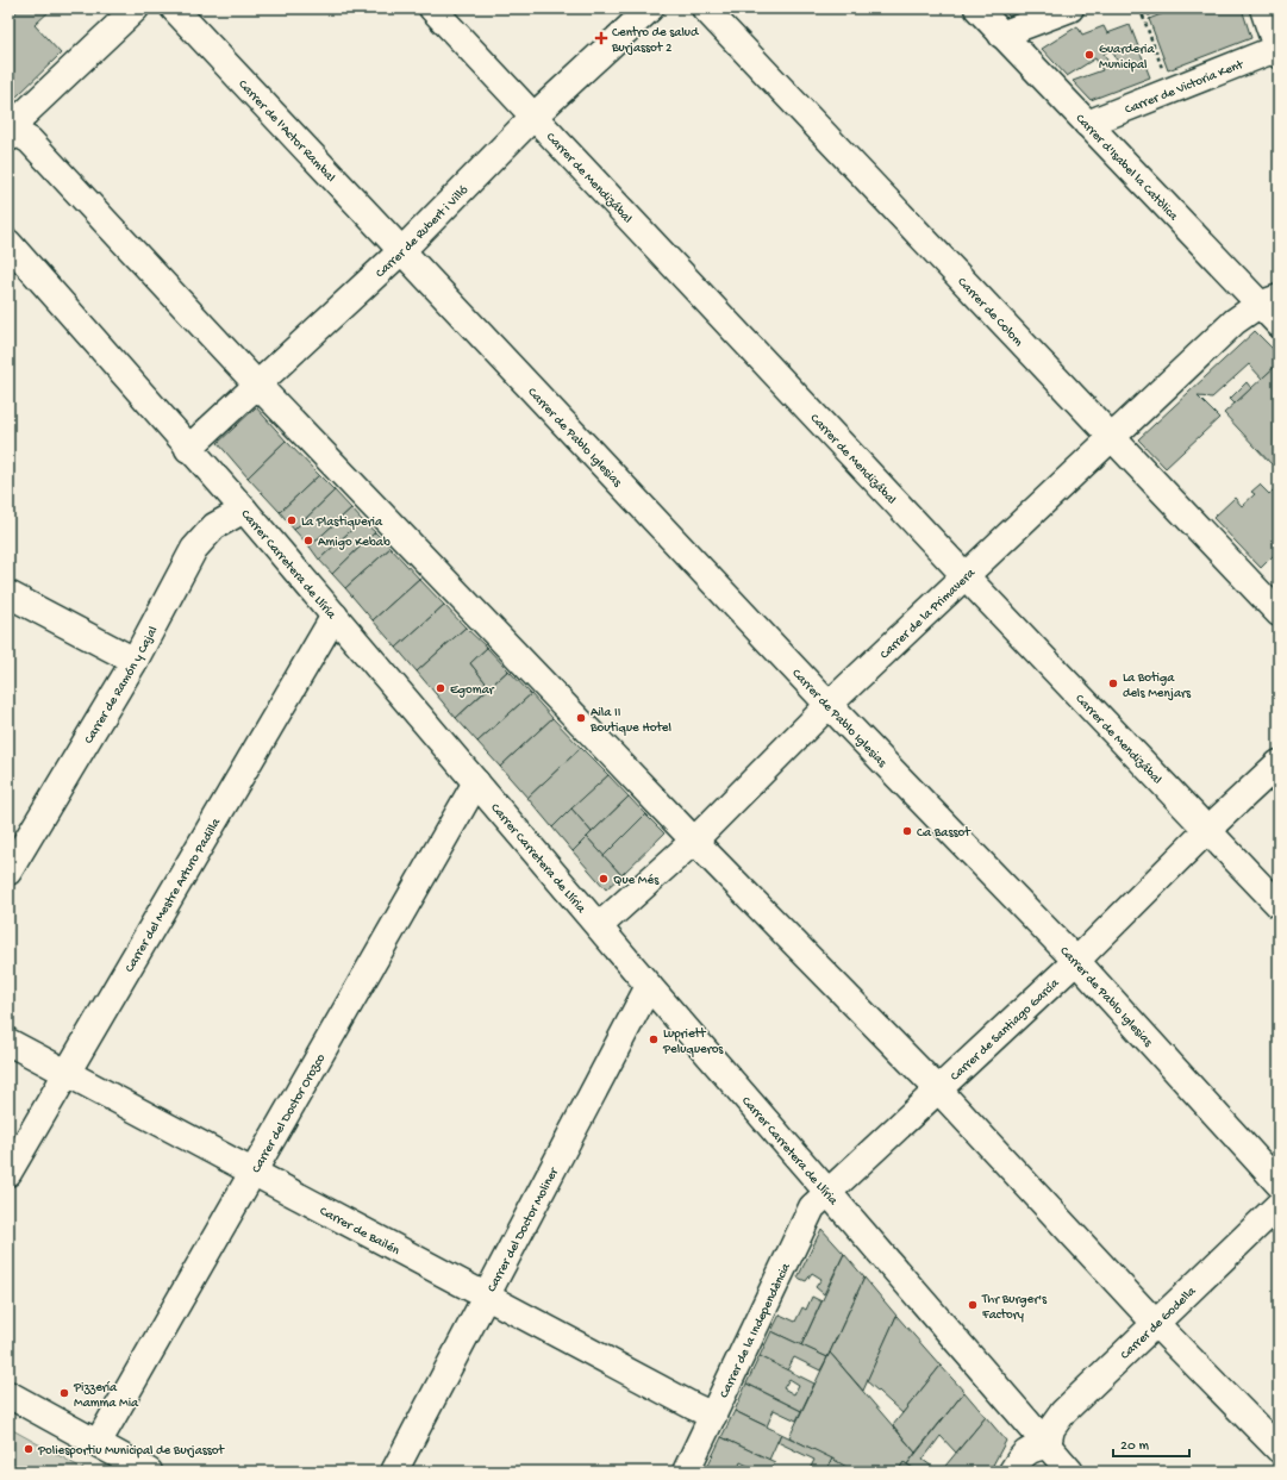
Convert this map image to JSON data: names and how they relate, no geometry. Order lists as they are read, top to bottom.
{
  "streets": {
    "street": [
      "Carrer de Victoria Kent",
      "Carrer de l'Actor Rambal",
      "Carrer d'Isabel la Catòlica",
      "Carrer de Mendizábal",
      "Carrer de Rubert i Villó",
      "Carrer de Colom",
      "Carrer de Pablo Iglesias",
      "Carrer Carretera de Llíria",
      "Carrer de la Primavera",
      "Carrer de Ramón y Cajal",
      "Carrer del Mestre Arturo Padilla",
      "Carrer de Santiago García",
      "Carrer del Doctor Orozco",
      "Carrer del Doctor Moliner",
      "Carrer de Bailén",
      "Carrer de Godella",
      "Carrer de la Independència"
    ]
  },
  "crossings": [
    ["Carrer de Victoria Kent", "Carrer d'Isabel la Catòlica"],
    ["Carrer de l'Actor Rambal", "Carrer de Rubert i Villó"],
    ["Carrer de l'Actor Rambal", "Carrer de Pablo Iglesias"],
    ["Carrer d'Isabel la Catòlica", "Carrer de la Primavera"],
    ["Carrer de Mendizábal", "Carrer de Rubert i Villó"],
    ["Carrer de Mendizábal", "Carrer de la Primavera"],
    ["Carrer de Mendizábal", "Carrer de Santiago García"],
    ["Carrer de Rubert i Villó", "Carrer de Pablo Iglesias"],
    ["Carrer de Rubert i Villó", "Carrer Carretera de Llíria"],
    ["Carrer de Colom", "Carrer de la Primavera"],
    ["Carrer de Pablo Iglesias", "Carrer de la Primavera"],
    ["Carrer de Pablo Iglesias", "Carrer de Santiago García"],
    ["Carrer Carretera de Llíria", "Carrer de la Primavera"],
    ["Carrer Carretera de Llíria", "Carrer de Ramón y Cajal"],
    ["Carrer Carretera de Llíria", "Carrer del Mestre Arturo Padilla"],
    ["Carrer Carretera de Llíria", "Carrer de Santiago García"],
    ["Carrer Carretera de Llíria", "Carrer del Doctor Orozco"],
    ["Carrer Carretera de Llíria", "Carrer del Doctor Moliner"],
    ["Carrer Carretera de Llíria", "Carrer de Godella"],
    ["Carrer Carretera de Llíria", "Carrer de la Independència"],
    ["Carrer del Mestre Arturo Padilla", "Carrer de Bailén"],
    ["Carrer de Santiago García", "Carrer de la Independència"],
    ["Carrer del Doctor Orozco", "Carrer de Bailén"],
    ["Carrer del Doctor Moliner", "Carrer de Bailén"],
    ["Carrer de Bailén", "Carrer de la Independència"]
  ],
  "places": {
    "health": ["Centro de salud Burjassot 2"],
    "other": [
      "Guarderia Municipal",
      "La Plastiqueria",
      "Amigo Kebab",
      "La Botiga dels Menjars",
      "Egomar",
      "Aila II Boutique Hotel",
      "Ca Bassot",
      "Que Més",
      "Lupriett Peluqueros",
      "Thr Burger's Factory",
      "Pizzería Mamma Mia",
      "Poliesportiu Municipal de Burjassot"
    ]
  },
  "scale_bar": "20 m"
}
